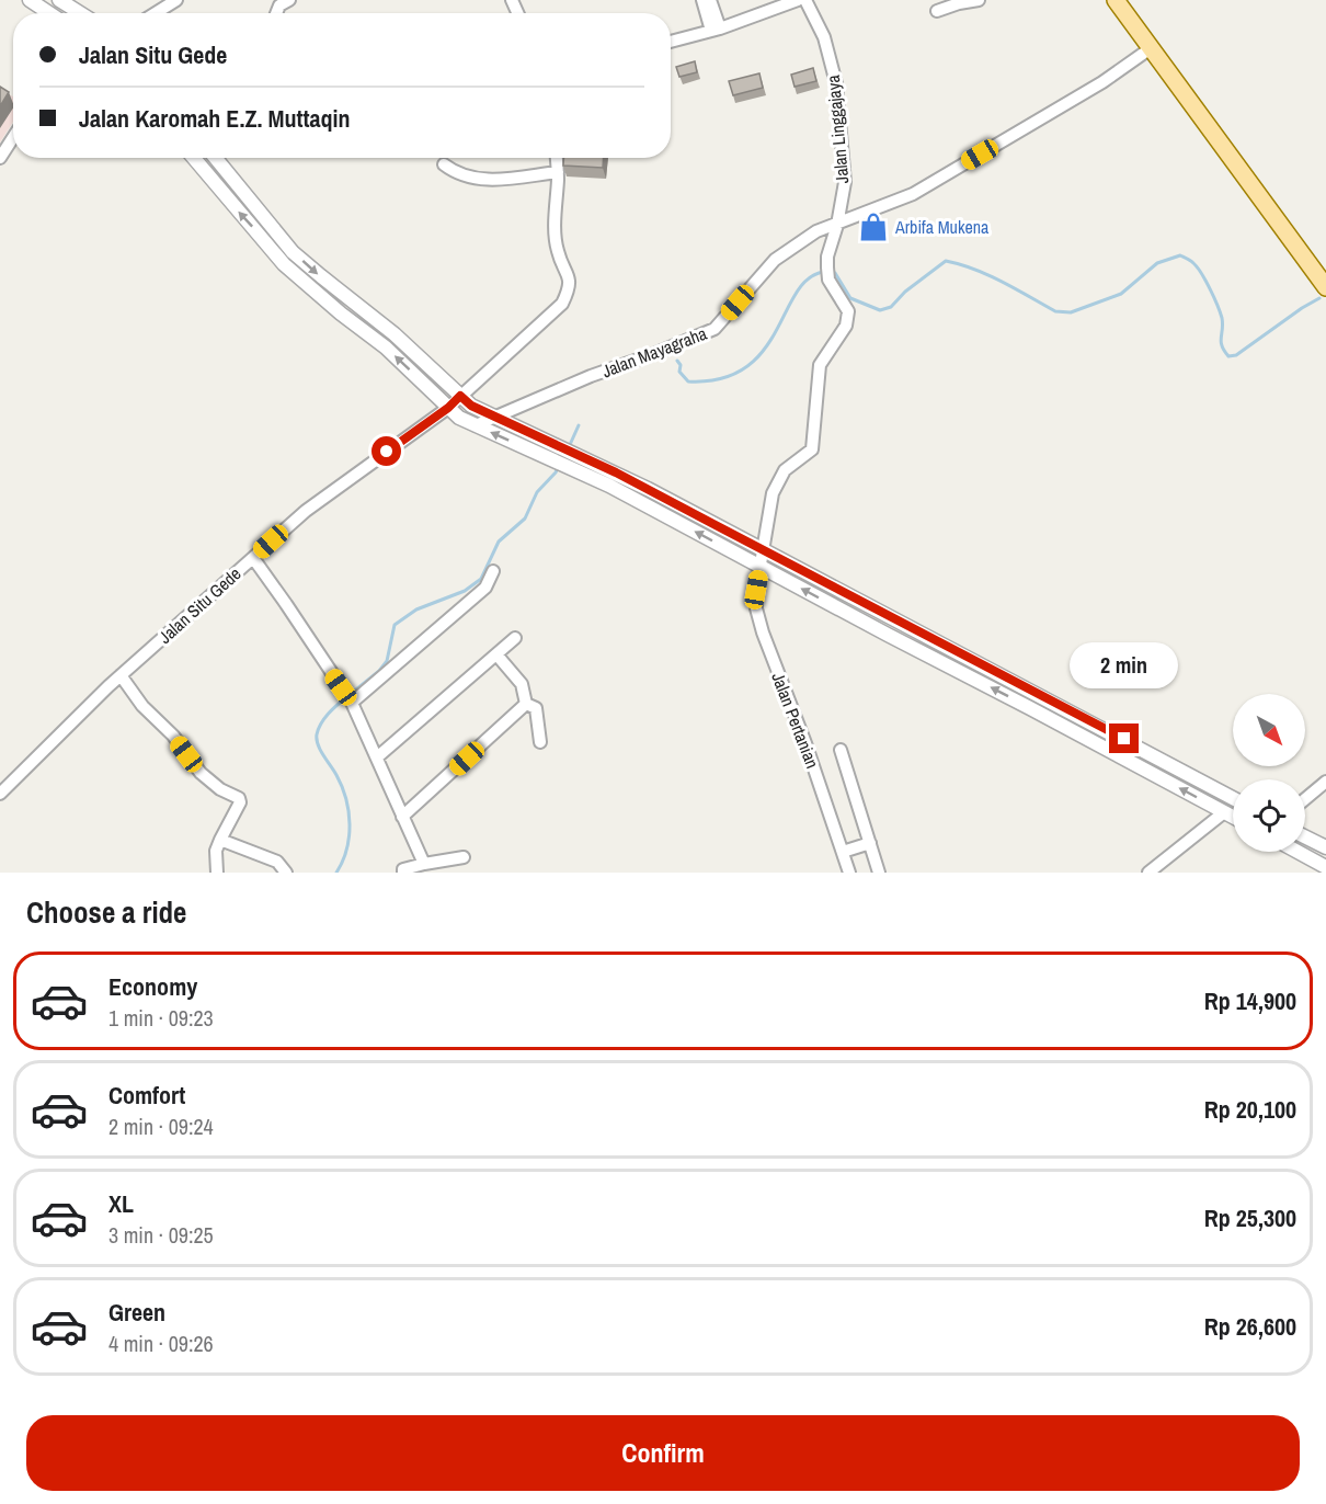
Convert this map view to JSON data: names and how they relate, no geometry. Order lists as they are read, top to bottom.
{
  "streets": {
    "street": [
      "Jalan Linggajaya",
      "Jalan Mayagraha",
      "Jalan Situ Gede",
      "Jalan Pertanian"
    ]
  },
  "crossings": [
    ["Jalan Linggajaya", "Jalan Mayagraha"],
    ["Jalan Linggajaya", "Jalan Pertanian"]
  ],
  "places": {
    "shop": ["Arbifa Mukena"]
  },
  "north": "bottom right",
  "page": {
    "banner": ["Jalan Situ Gede", "Jalan Karomah E.Z. Muttaqin"],
    "bubble": "2 min",
    "heading": "Choose a ride",
    "list": [
      {
        "name": "Economy",
        "note": "1 min · 09:23",
        "value": "Rp 14,900"
      },
      {
        "name": "Comfort",
        "note": "2 min · 09:24",
        "value": "Rp 20,100"
      },
      {
        "name": "XL",
        "note": "3 min · 09:25",
        "value": "Rp 25,300"
      },
      {
        "name": "Green",
        "note": "4 min · 09:26",
        "value": "Rp 26,600"
      }
    ],
    "buttons": "Confirm"
  }
}
